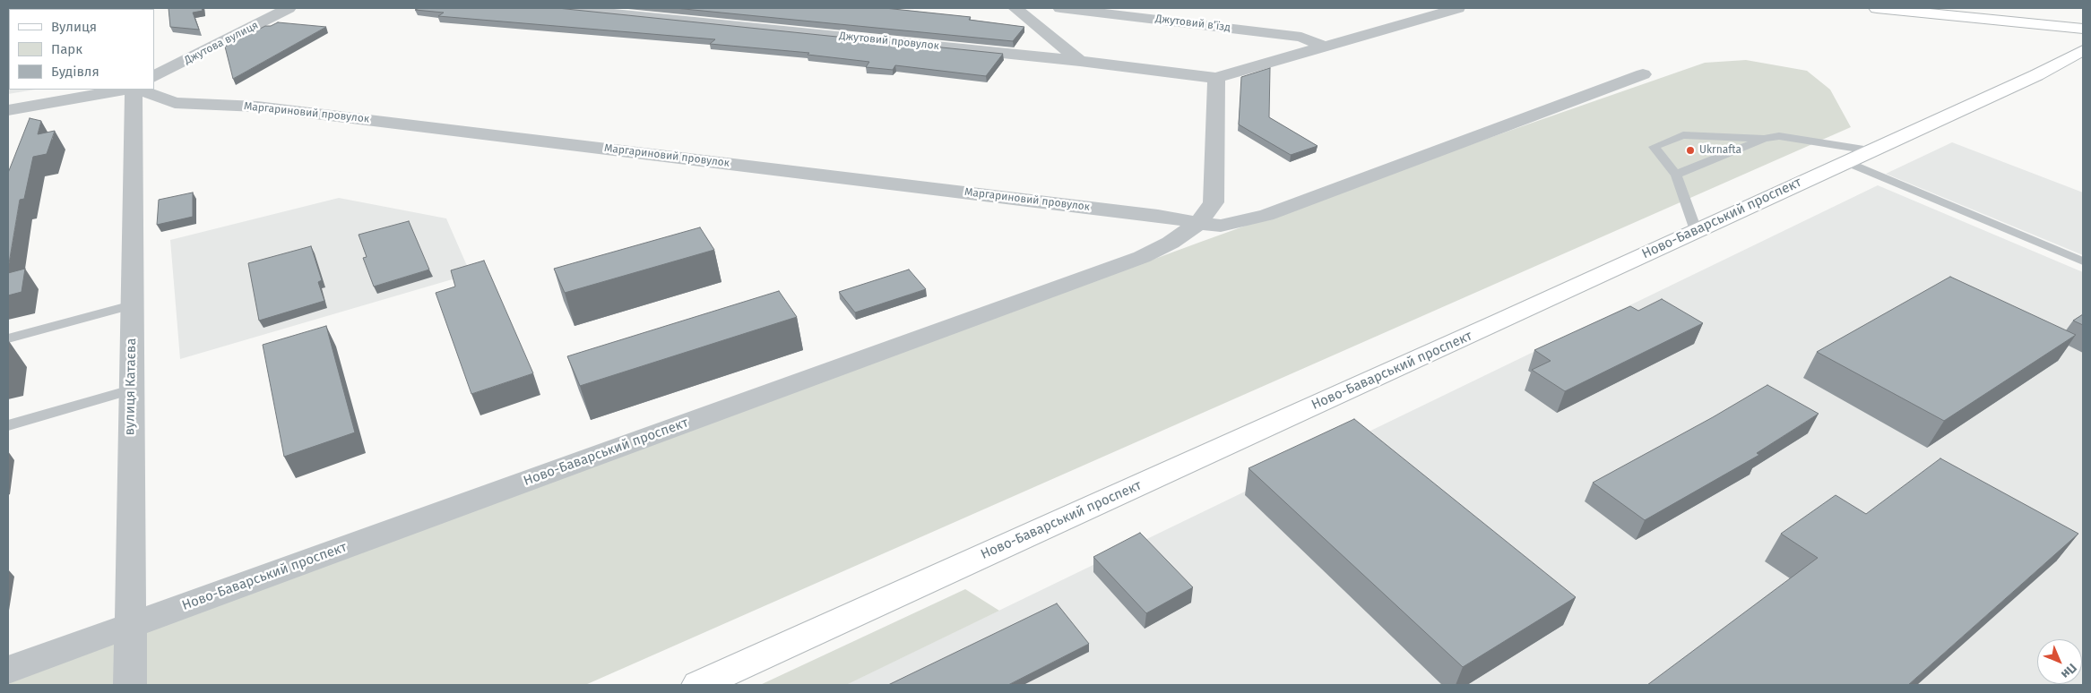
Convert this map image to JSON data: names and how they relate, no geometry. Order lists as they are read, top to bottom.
{
  "streets": {
    "main road": ["Ново-Баварський проспект"],
    "street": [
      "Джутовий в’їзд",
      "Джутовий провулок",
      "Джутова вулиця",
      "Маргариновий провулок",
      "вулиця Катаєва"
    ]
  },
  "crossings": [
    ["Джутовий провулок", "Ново-Баварський проспект"],
    ["Маргариновий провулок", "Ново-Баварський проспект"],
    ["Ново-Баварський проспект", "вулиця Катаєва"]
  ],
  "places": ["Ukrnafta"],
  "legend": ["Вулиця", "Парк", "Будівля"],
  "north": "bottom right"
}
